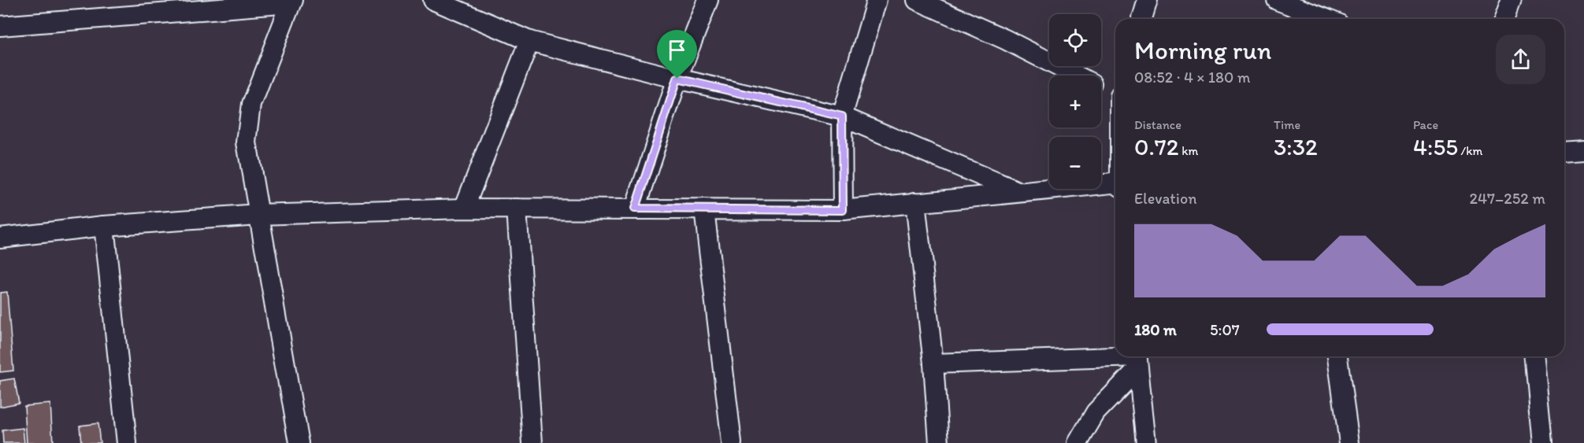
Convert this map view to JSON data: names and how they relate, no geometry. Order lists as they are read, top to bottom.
{
  "page": {
    "map_buttons": ["+", "−"],
    "heading": ["Morning run", "08:52 · 4 × 180 m"],
    "stats": [
      ["Distance", "0.72 km"],
      ["Time", "3:32"],
      ["Pace", "4:55 /km"]
    ],
    "chart": ["Elevation", "247–252 m"],
    "list": [
      {
        "name": "180 m",
        "note": "5:07"
      }
    ]
  }
}
